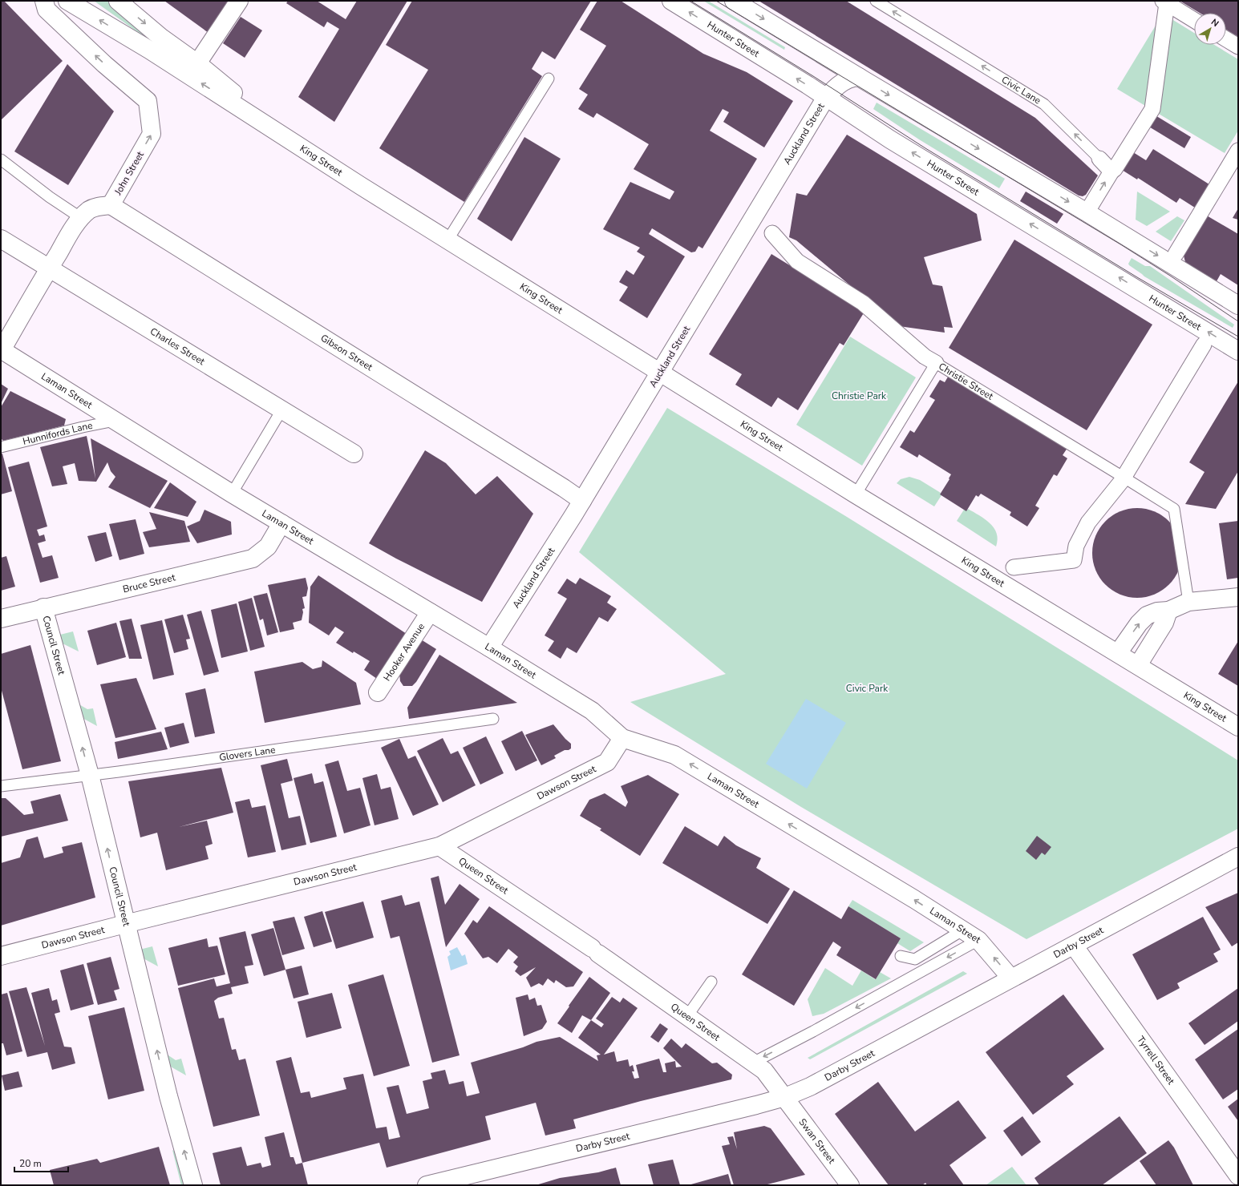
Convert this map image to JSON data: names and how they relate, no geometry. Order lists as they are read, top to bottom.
{
  "streets": {
    "street": [
      "Hunter Street",
      "Civic Lane",
      "Auckland Street",
      "King Street",
      "John Street",
      "Charles Street",
      "Gibson Street",
      "Laman Street",
      "Bruce Street",
      "Council Street",
      "Hooker Avenue",
      "Dawson Street",
      "Queen Street",
      "Darby Street",
      "Tyrrell Street",
      "Swan Street"
    ],
    "lane": ["Christie Street", "Hunnifords Lane", "Glovers Lane"]
  },
  "crossings": [
    ["Hunter Street", "Auckland Street"],
    ["Auckland Street", "King Street"],
    ["Auckland Street", "Gibson Street"],
    ["Auckland Street", "Laman Street"],
    ["King Street", "Christie Street"],
    ["John Street", "Charles Street"],
    ["John Street", "Gibson Street"],
    ["John Street", "Laman Street"],
    ["Laman Street", "Hunnifords Lane"],
    ["Laman Street", "Bruce Street"],
    ["Laman Street", "Hooker Avenue"],
    ["Laman Street", "Dawson Street"],
    ["Laman Street", "Darby Street"],
    ["Bruce Street", "Council Street"],
    ["Council Street", "Glovers Lane"],
    ["Council Street", "Dawson Street"],
    ["Dawson Street", "Queen Street"],
    ["Queen Street", "Darby Street"],
    ["Queen Street", "Swan Street"],
    ["Darby Street", "Tyrrell Street"],
    ["Darby Street", "Swan Street"]
  ],
  "one_way": [
    "Civic Lane",
    "John Street",
    "Laman Street",
    "Council Street"
  ],
  "parks": ["Christie Park", "Civic Park"],
  "scale_bar": "20 m",
  "north": "top right"
}
